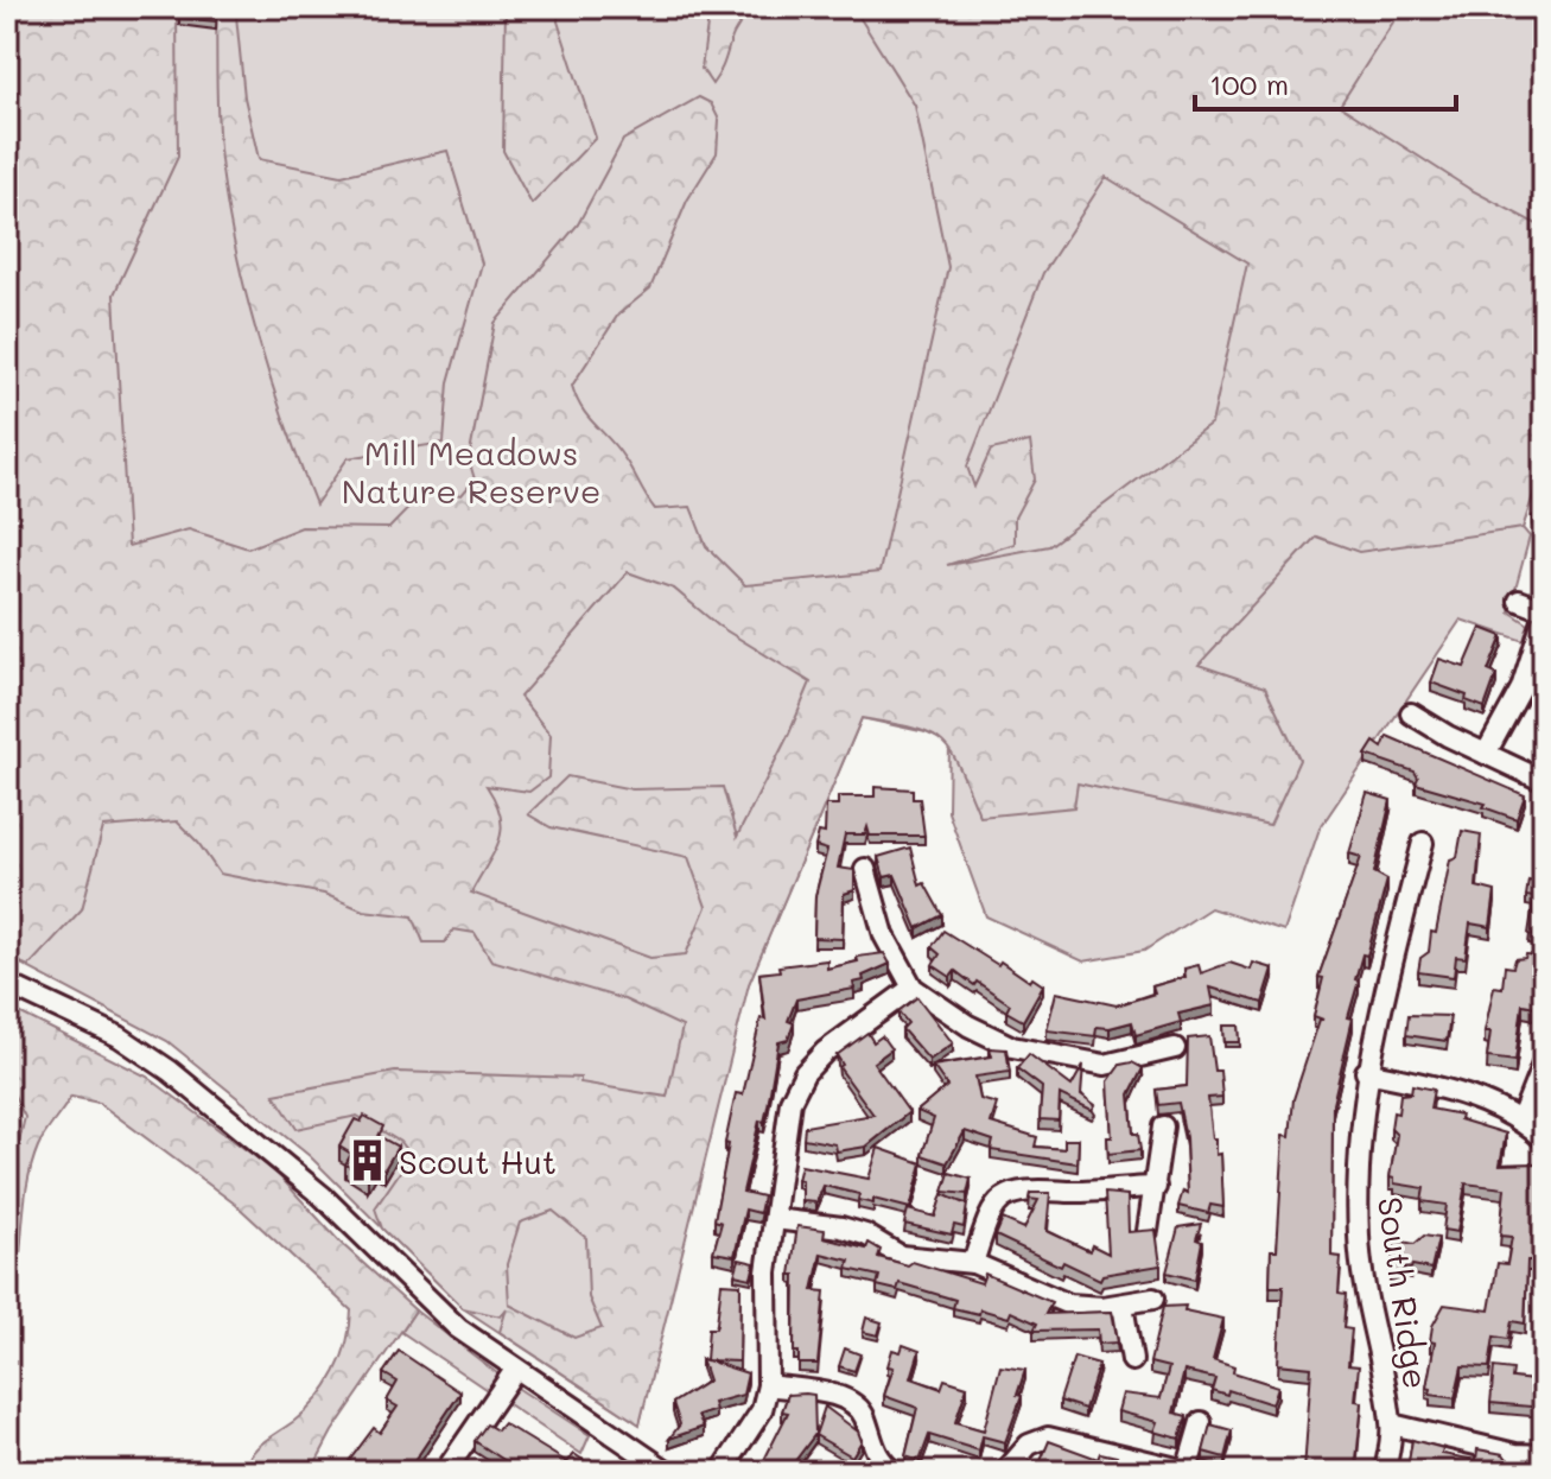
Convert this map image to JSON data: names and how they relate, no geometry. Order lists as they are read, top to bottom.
{
  "streets": {
    "street": ["South Ridge"]
  },
  "parks": ["Mill Meadows Nature Reserve"],
  "places": {
    "building": ["Scout Hut"]
  },
  "scale_bar": "100 m"
}
